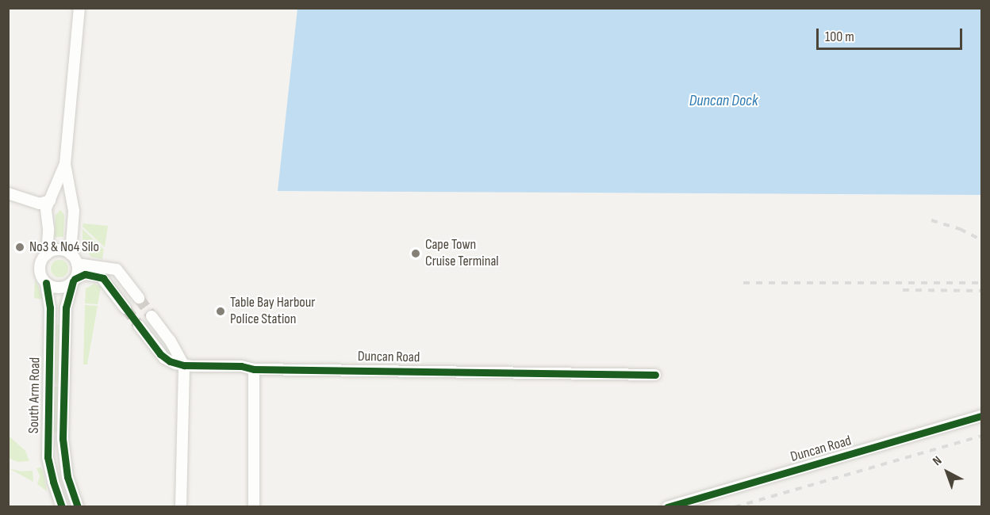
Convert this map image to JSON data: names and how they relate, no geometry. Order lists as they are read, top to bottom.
{
  "streets": {
    "street": ["Duncan Road", "South Arm Road"]
  },
  "water": ["Duncan Dock"],
  "places": ["No3 & No4 Silo", "Cape Town Cruise Terminal", "Table Bay Harbour Police Station"],
  "scale_bar": "100 m",
  "north": "top left"
}
